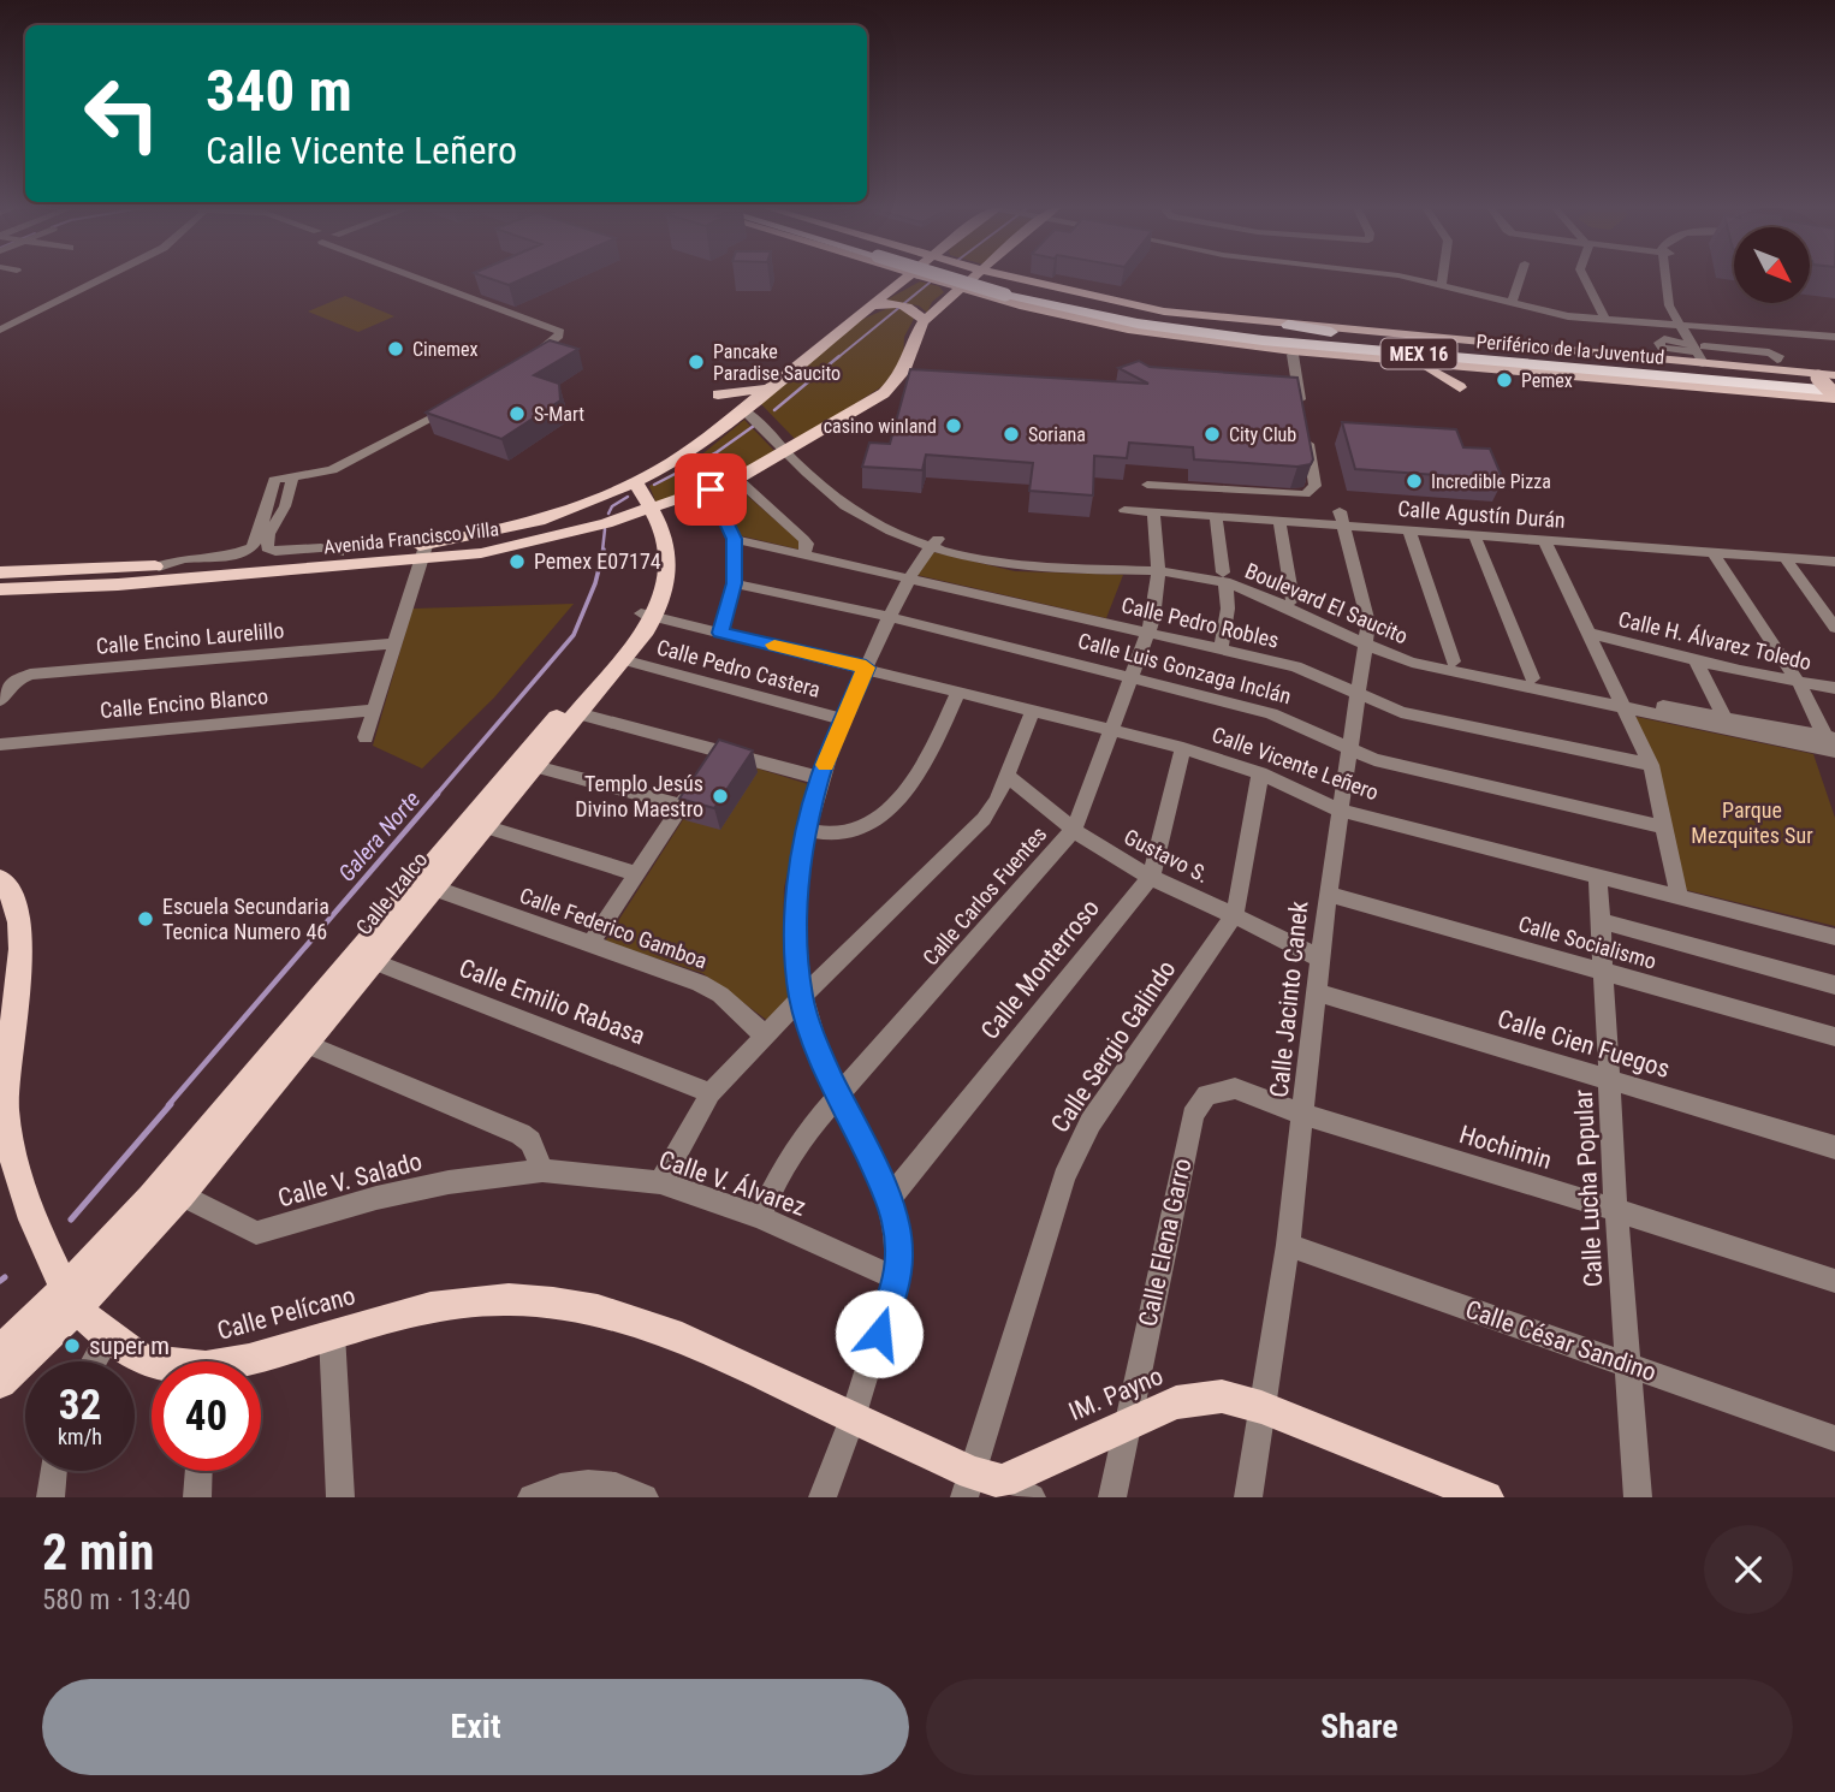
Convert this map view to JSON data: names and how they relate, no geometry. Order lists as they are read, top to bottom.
{
  "streets": {
    "highway": ["Periférico de la Juventud", "MEX 16"],
    "main road": [
      "Avenida Francisco Villa",
      "Calle Izalco",
      "Calle Pelícano",
      "IM. Payno"
    ],
    "street": [
      "Calle Agustín Durán",
      "Boulevard El Saucito",
      "Calle Pedro Robles",
      "Calle Encino Laurelillo",
      "Calle H. Álvarez Toledo",
      "Calle Pedro Castera",
      "Calle Luis Gonzaga Inclán",
      "Calle Encino Blanco",
      "Calle Vicente Leñero",
      "Gustavo S.",
      "Calle Carlos Fuentes",
      "Calle Federico Gamboa",
      "Calle Socialismo",
      "Calle Monterroso",
      "Calle Jacinto Canek",
      "Calle Emilio Rabasa",
      "Calle Cien Fuegos",
      "Calle Sergio Galindo",
      "Hochimin",
      "Calle V. Salado",
      "Calle V. Álvarez",
      "Calle Lucha Popular",
      "Calle Elena Garro",
      "Calle César Sandino"
    ]
  },
  "crossings": [
    ["Periférico de la Juventud", "MEX 16"],
    ["Calle Agustín Durán", "Calle Carlos Fuentes"],
    ["Calle Agustín Durán", "Calle Jacinto Canek"],
    ["Avenida Francisco Villa", "Boulevard El Saucito"],
    ["Avenida Francisco Villa", "Calle Izalco"],
    ["Boulevard El Saucito", "Calle Carlos Fuentes"],
    ["Boulevard El Saucito", "Calle Jacinto Canek"],
    ["Calle Pedro Robles", "Calle Carlos Fuentes"],
    ["Calle Pedro Robles", "Calle Jacinto Canek"],
    ["Calle Pedro Castera", "Calle Izalco"],
    ["Calle Luis Gonzaga Inclán", "Calle Carlos Fuentes"],
    ["Calle Luis Gonzaga Inclán", "Calle Jacinto Canek"],
    ["Calle Vicente Leñero", "Calle Izalco"],
    ["Calle Vicente Leñero", "Calle Carlos Fuentes"],
    ["Calle Vicente Leñero", "Calle Monterroso"],
    ["Calle Vicente Leñero", "Calle Jacinto Canek"],
    ["Calle Vicente Leñero", "Calle Sergio Galindo"],
    ["Calle Vicente Leñero", "Calle Lucha Popular"],
    ["Gustavo S.", "Calle Carlos Fuentes"],
    ["Gustavo S.", "Calle Monterroso"],
    ["Gustavo S.", "Calle Jacinto Canek"],
    ["Gustavo S.", "Calle Sergio Galindo"],
    ["Calle Izalco", "Calle Federico Gamboa"],
    ["Calle Izalco", "Calle Emilio Rabasa"],
    ["Calle Izalco", "Calle V. Salado"],
    ["Calle Izalco", "Calle Pelícano"],
    ["Calle Carlos Fuentes", "Calle V. Álvarez"],
    ["Calle Socialismo", "Calle Jacinto Canek"],
    ["Calle Socialismo", "Calle Lucha Popular"],
    ["Calle Jacinto Canek", "Calle Cien Fuegos"],
    ["Calle Jacinto Canek", "Hochimin"],
    ["Calle Jacinto Canek", "Calle Elena Garro"],
    ["Calle Jacinto Canek", "Calle César Sandino"],
    ["Calle Jacinto Canek", "IM. Payno"],
    ["Calle Cien Fuegos", "Calle Lucha Popular"],
    ["Calle Sergio Galindo", "Calle Pelícano"],
    ["Calle Sergio Galindo", "IM. Payno"],
    ["Hochimin", "Calle Lucha Popular"],
    ["Hochimin", "Calle Elena Garro"],
    ["Calle V. Salado", "Calle V. Álvarez"],
    ["Calle Lucha Popular", "Calle César Sandino"],
    ["Calle Elena Garro", "IM. Payno"],
    ["Calle Pelícano", "IM. Payno"]
  ],
  "water": ["Galera Norte"],
  "parks": ["Parque Mezquites Sur"],
  "places": [
    "Cinemex",
    "Pancake Paradise Saucito",
    "Pemex",
    "S-Mart",
    "casino winland",
    "Soriana",
    "City Club",
    "Incredible Pizza",
    "Pemex E07174",
    "Templo Jesús Divino Maestro",
    "Escuela Secundaria Tecnica Numero 46",
    "super m"
  ],
  "north": "bottom right",
  "page": {
    "turn": ["340 m", "Calle Vicente Leñero"],
    "speed": "32 km/h",
    "limit": "40",
    "heading": ["2 min", "580 m · 13:40"],
    "buttons": ["Exit", "Share"]
  }
}
